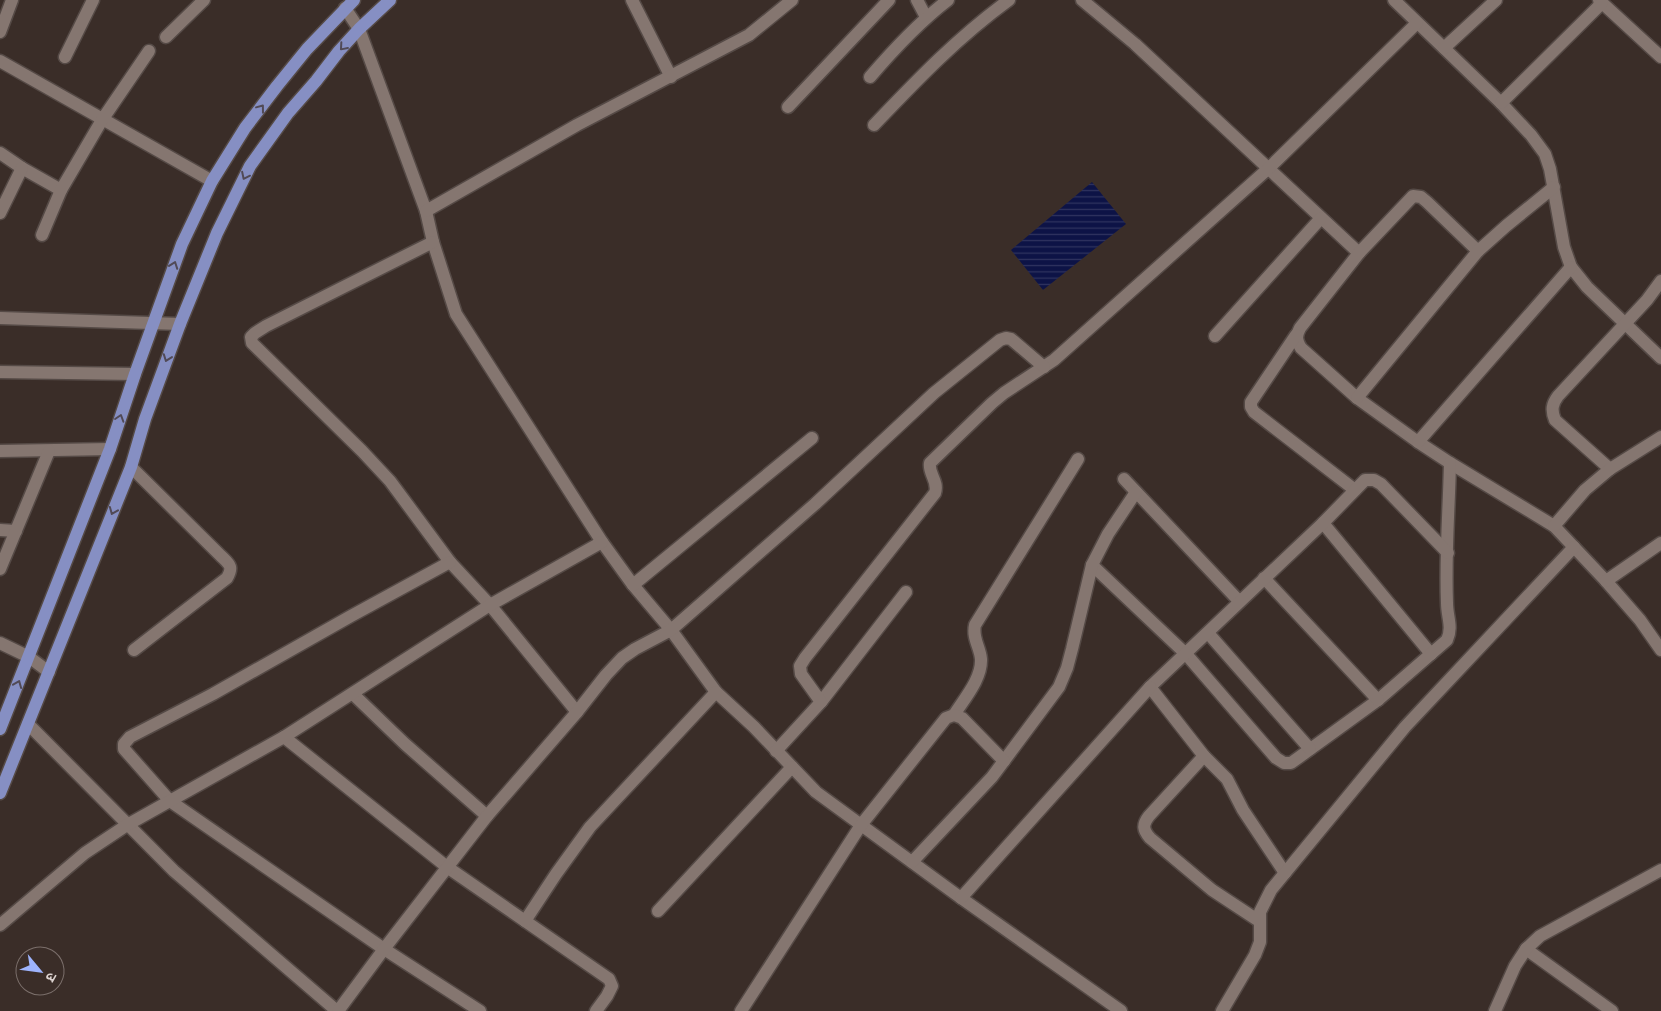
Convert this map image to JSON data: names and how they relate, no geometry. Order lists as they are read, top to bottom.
{
  "north": "bottom right"
}
